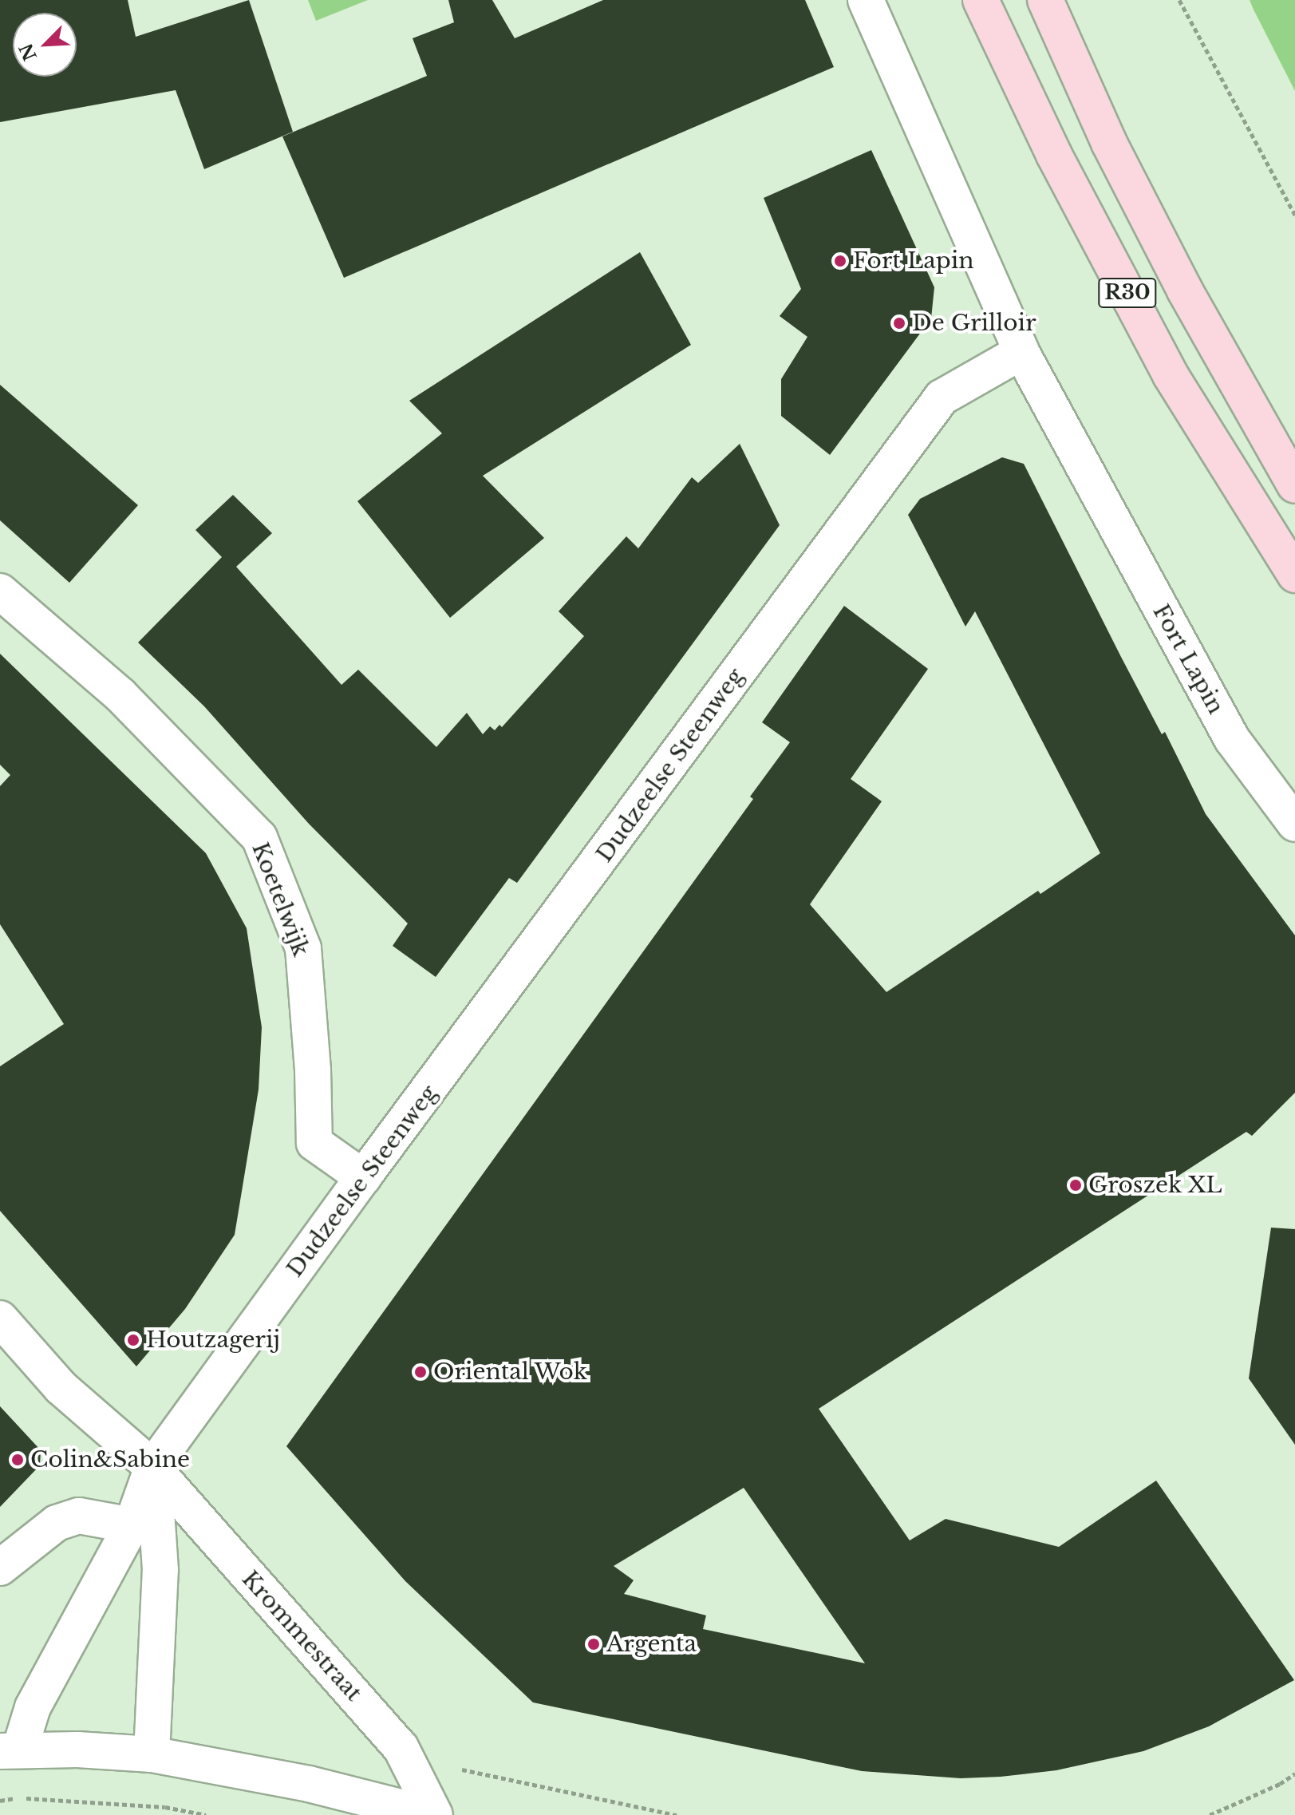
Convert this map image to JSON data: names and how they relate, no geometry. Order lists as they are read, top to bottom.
{
  "streets": {
    "main road": ["R30"],
    "street": [
      "Fort Lapin",
      "Dudzeelse Steenweg",
      "Koetelwijk",
      "Krommestraat"
    ]
  },
  "crossings": [
    ["Fort Lapin", "Dudzeelse Steenweg"],
    ["Dudzeelse Steenweg", "Koetelwijk"],
    ["Dudzeelse Steenweg", "Krommestraat"]
  ],
  "places": [
    "Fort Lapin",
    "De Grilloir",
    "Groszek XL",
    "Houtzagerij",
    "Oriental Wok",
    "Colin&Sabine",
    "Argenta"
  ],
  "north": "bottom left"
}
